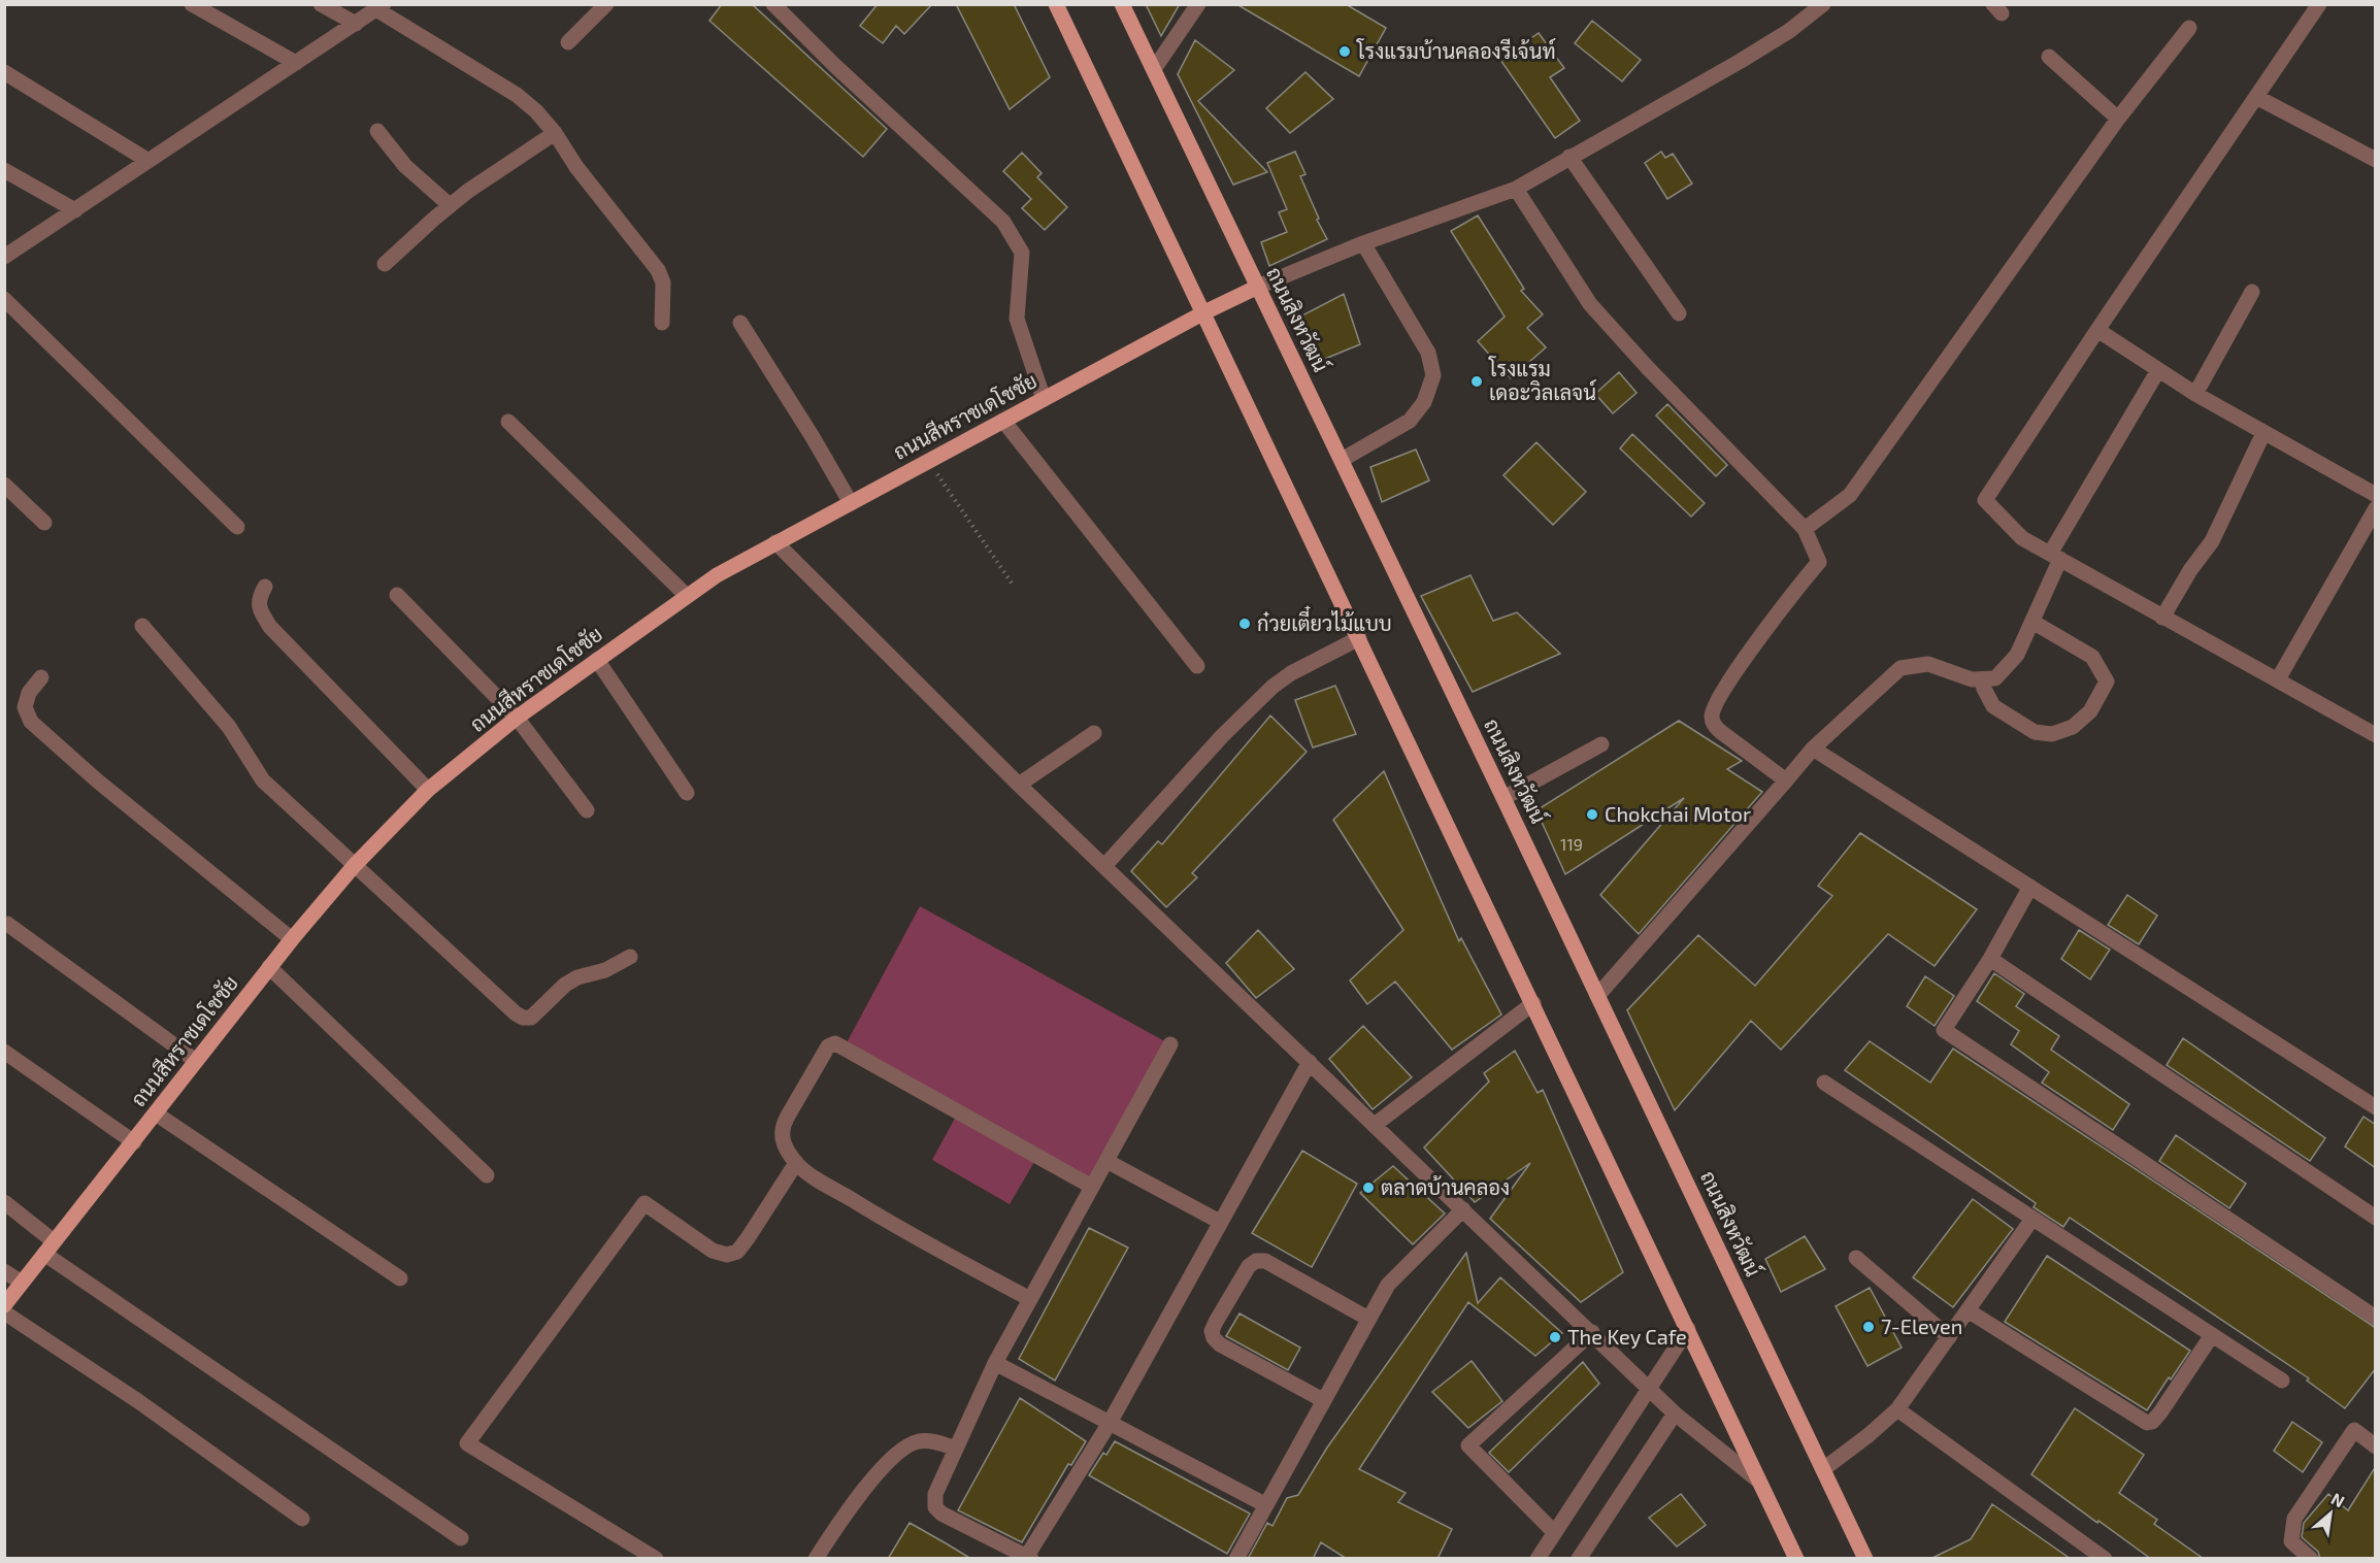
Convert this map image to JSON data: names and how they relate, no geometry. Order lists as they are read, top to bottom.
{
  "streets": {
    "main road": ["ถนนสิงหวัฒน์", "ถนนสีหราชเดโชชัย"]
  },
  "crossings": [
    ["ถนนสิงหวัฒน์", "ถนนสีหราชเดโชชัย"]
  ],
  "places": [
    "โรงแรมบ้านคลองรีเจ้นท์",
    "โรงแรม เดอะวิลเลจน์",
    "ก๋วยเตี๋ยวไม้แบบ",
    "Chokchai Motor",
    "ตลาดบ้านคลอง",
    "7-Eleven",
    "The Key Cafe"
  ],
  "house_numbers": ["119"],
  "north": "top right"
}
